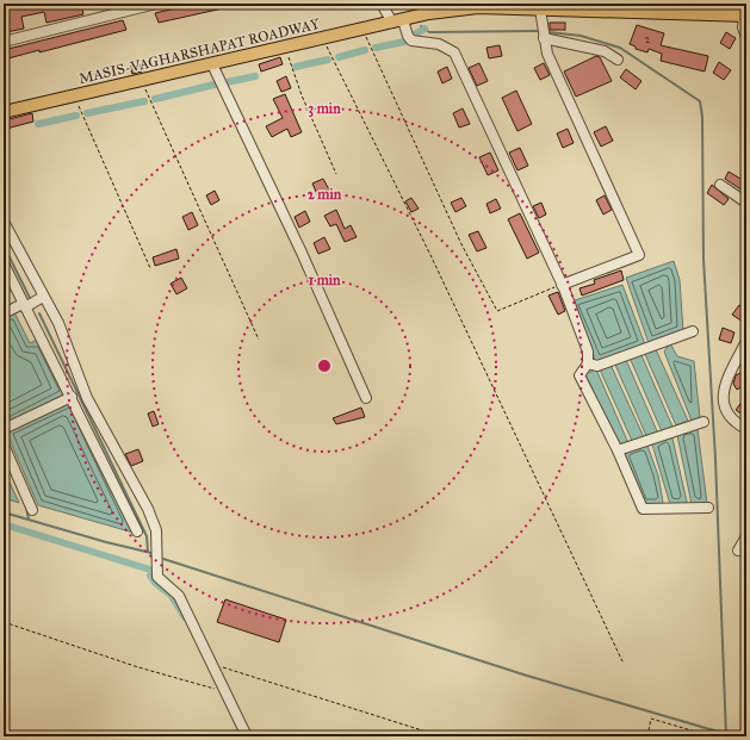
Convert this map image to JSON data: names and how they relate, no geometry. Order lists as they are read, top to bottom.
{
  "streets": {
    "main road": ["MASIS-VAGHARSHAPAT ROADWAY"]
  },
  "house_numbers": ["2"],
  "rings": ["3 min", "2 min", "1 min"]
}
